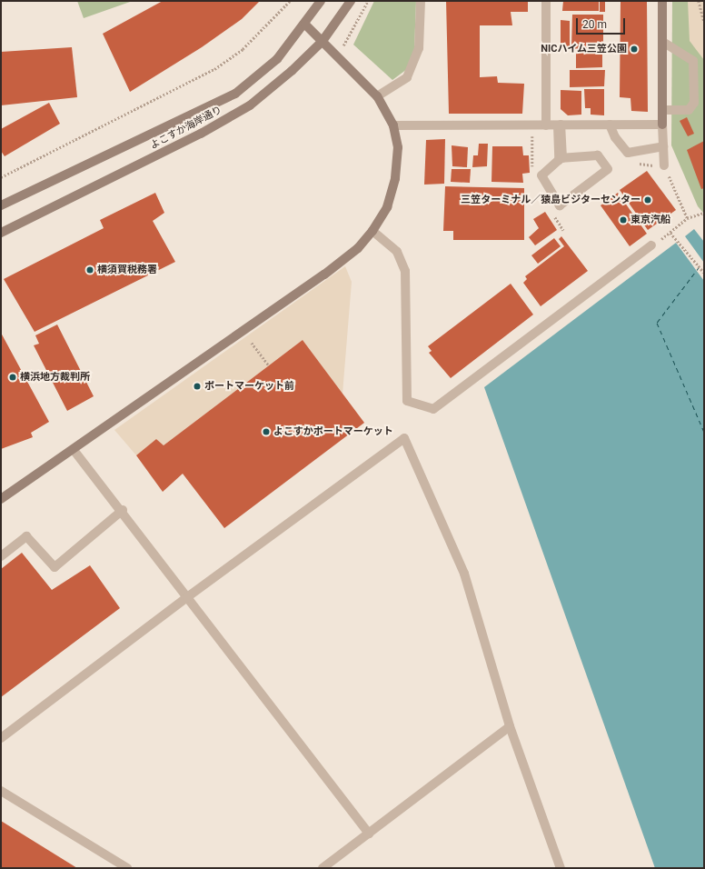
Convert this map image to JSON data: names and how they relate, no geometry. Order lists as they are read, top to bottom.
{
  "streets": {
    "street": ["よこすか海岸通り"]
  },
  "places": [
    "NICハイム三笠公園",
    "三笠ターミナル／猿島ビジターセンター",
    "東京汽船",
    "横須賀税務署",
    "横浜地方裁判所",
    "ポートマーケット前",
    "よこすかポートマーケット"
  ],
  "scale_bar": "20 m"
}
